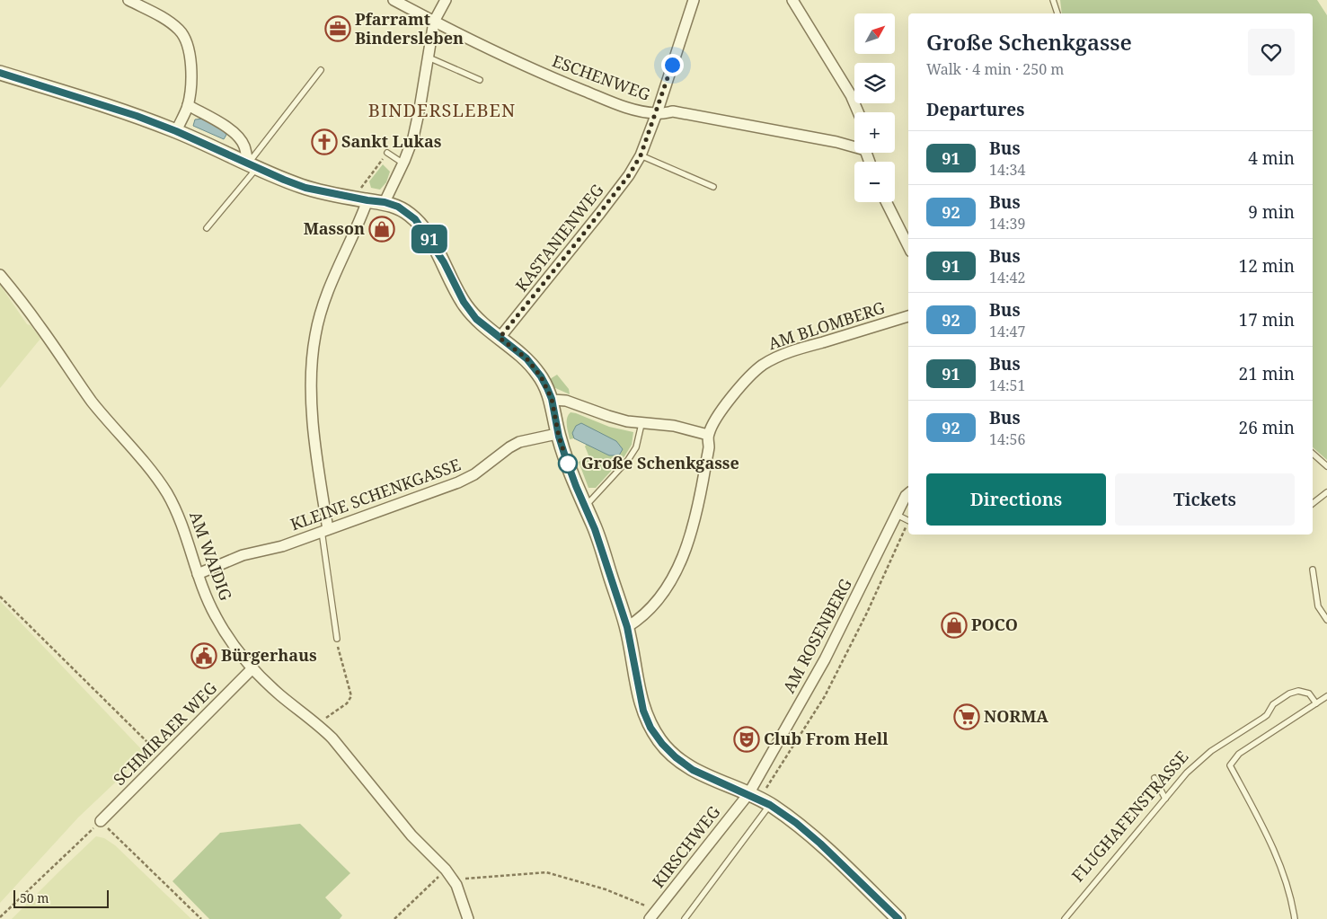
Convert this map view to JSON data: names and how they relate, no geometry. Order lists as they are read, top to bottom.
{
  "streets": {
    "street": [
      "ESCHENWEG",
      "KASTANIENWEG",
      "AM BLOMBERG",
      "KLEINE SCHENKGASSE",
      "AM WAIDIG",
      "AM ROSENBERG",
      "SCHMIRAER WEG",
      "KIRSCHWEG"
    ],
    "lane": ["FLUGHAFENSTRASSE"]
  },
  "crossings": [
    ["ESCHENWEG", "KASTANIENWEG"],
    ["KLEINE SCHENKGASSE", "AM WAIDIG"],
    ["AM WAIDIG", "SCHMIRAER WEG"],
    ["AM ROSENBERG", "KIRSCHWEG"]
  ],
  "districts": ["BINDERSLEBEN"],
  "places": {
    "office": ["Pfarramt Bindersleben"],
    "church": ["Sankt Lukas"],
    "shop": ["Masson", "POCO"],
    "other": ["Große Schenkgasse"],
    "public building": ["Bürgerhaus"],
    "supermarket": ["NORMA"],
    "theatre": ["Club From Hell"]
  },
  "lines": ["bus line 91"],
  "scale_bar": "50 m",
  "north": "top right",
  "page": {
    "on_map": "91",
    "map_buttons": ["+", "−"],
    "heading": [
      ["Große Schenkgasse", "Walk · 4 min · 250 m"],
      "Departures"
    ],
    "list": [
      {
        "mark": "91",
        "name": "Bus",
        "note": "14:34",
        "value": "4 min"
      },
      {
        "mark": "92",
        "name": "Bus",
        "note": "14:39",
        "value": "9 min"
      },
      {
        "mark": "91",
        "name": "Bus",
        "note": "14:42",
        "value": "12 min"
      },
      {
        "mark": "92",
        "name": "Bus",
        "note": "14:47",
        "value": "17 min"
      },
      {
        "mark": "91",
        "name": "Bus",
        "note": "14:51",
        "value": "21 min"
      },
      {
        "mark": "92",
        "name": "Bus",
        "note": "14:56",
        "value": "26 min"
      }
    ],
    "buttons": ["Directions", "Tickets"],
    "scale": "50 m"
  }
}
